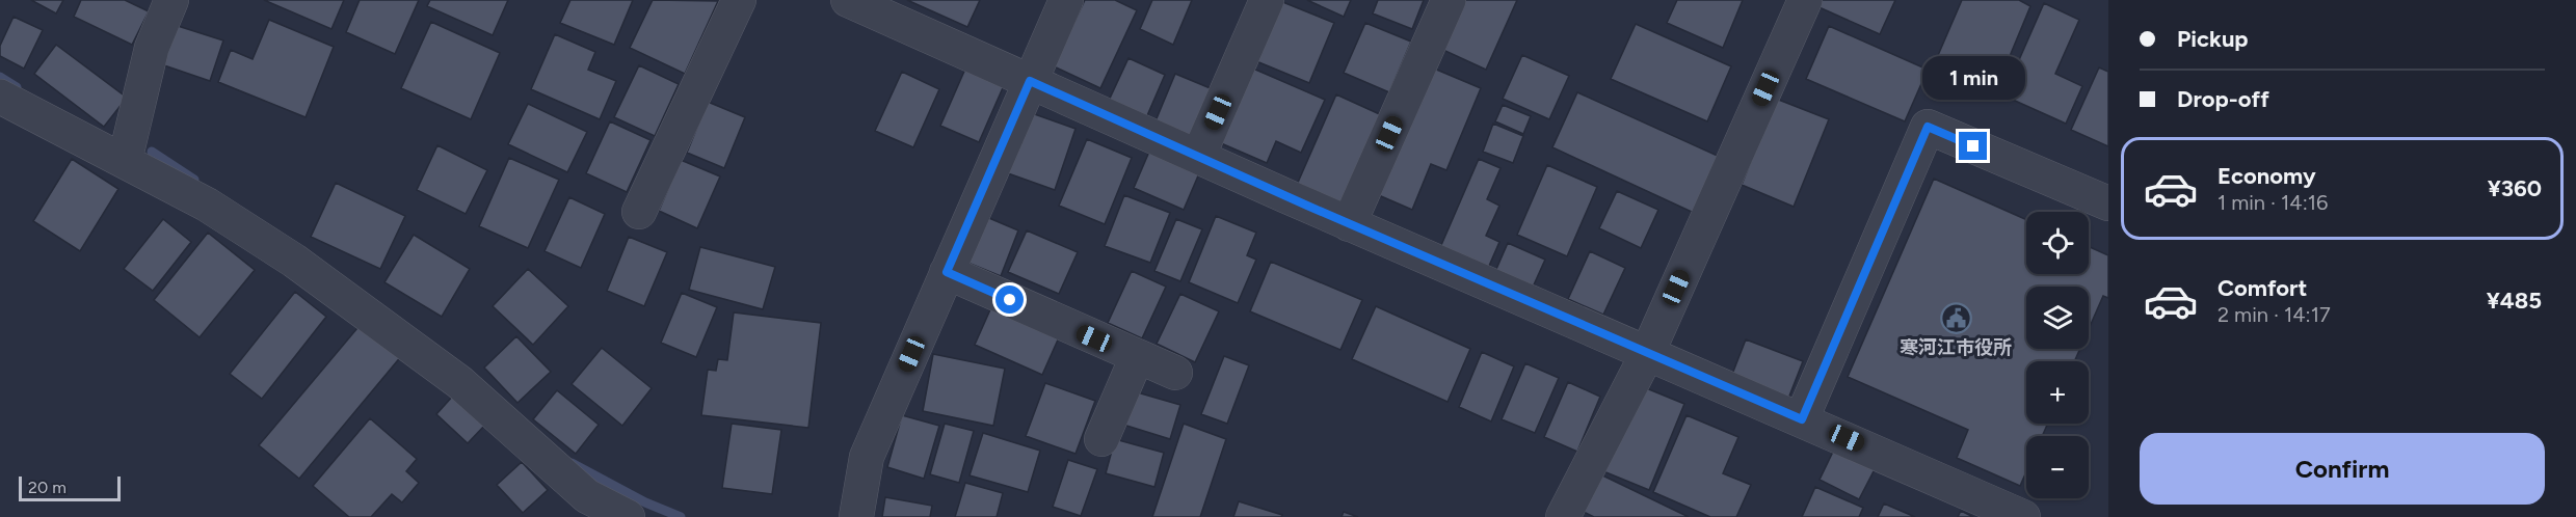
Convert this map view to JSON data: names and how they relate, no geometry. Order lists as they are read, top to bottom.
{
  "places": {
    "public building": ["寒河江市役所"]
  },
  "scale_bar": "20 m",
  "page": {
    "banner": ["Pickup", "Drop-off"],
    "bubble": "1 min",
    "list": [
      {
        "name": "Economy",
        "note": "1 min · 14:16",
        "value": "¥360"
      },
      {
        "name": "Comfort",
        "note": "2 min · 14:17",
        "value": "¥485"
      }
    ],
    "map_buttons": ["+", "−"],
    "buttons": "Confirm",
    "scale": "20 m"
  }
}
